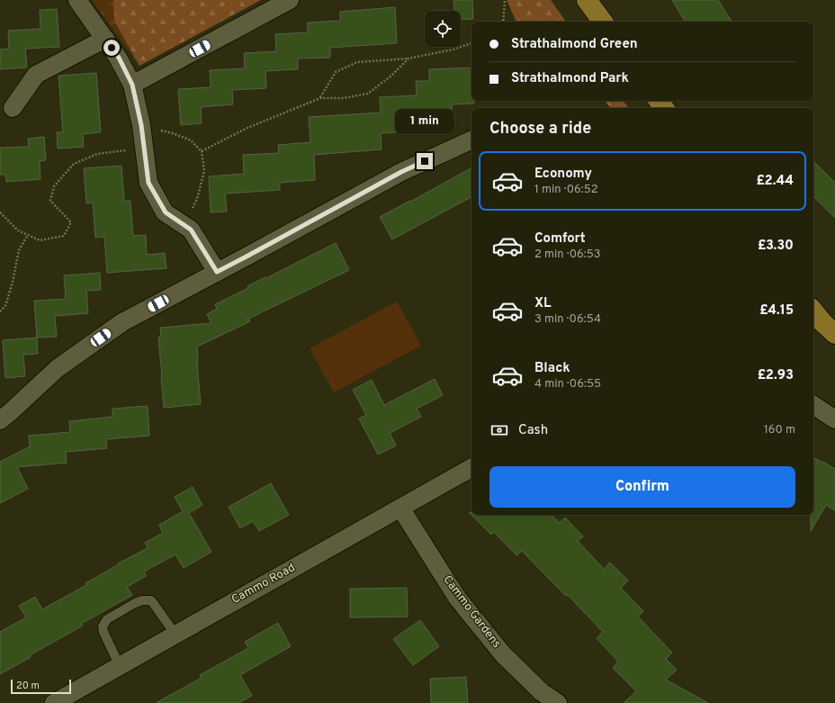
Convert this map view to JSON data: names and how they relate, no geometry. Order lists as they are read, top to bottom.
{
  "streets": {
    "street": ["Cammo Road", "Cammo Gardens"]
  },
  "crossings": [
    ["Cammo Road", "Cammo Gardens"]
  ],
  "scale_bar": "20 m",
  "page": {
    "banner": ["Strathalmond Green", "Strathalmond Park"],
    "heading": "Choose a ride",
    "bubble": "1 min",
    "list": [
      {
        "name": "Economy",
        "note": "1 min · 06:52",
        "value": "£2.44"
      },
      {
        "name": "Comfort",
        "note": "2 min · 06:53",
        "value": "£3.30"
      },
      {
        "name": "XL",
        "note": "3 min · 06:54",
        "value": "£4.15"
      },
      {
        "name": "Black",
        "note": "4 min · 06:55",
        "value": "£2.93"
      }
    ],
    "pay": ["Cash", "160 m"],
    "buttons": "Confirm",
    "scale": "20 m"
  }
}
